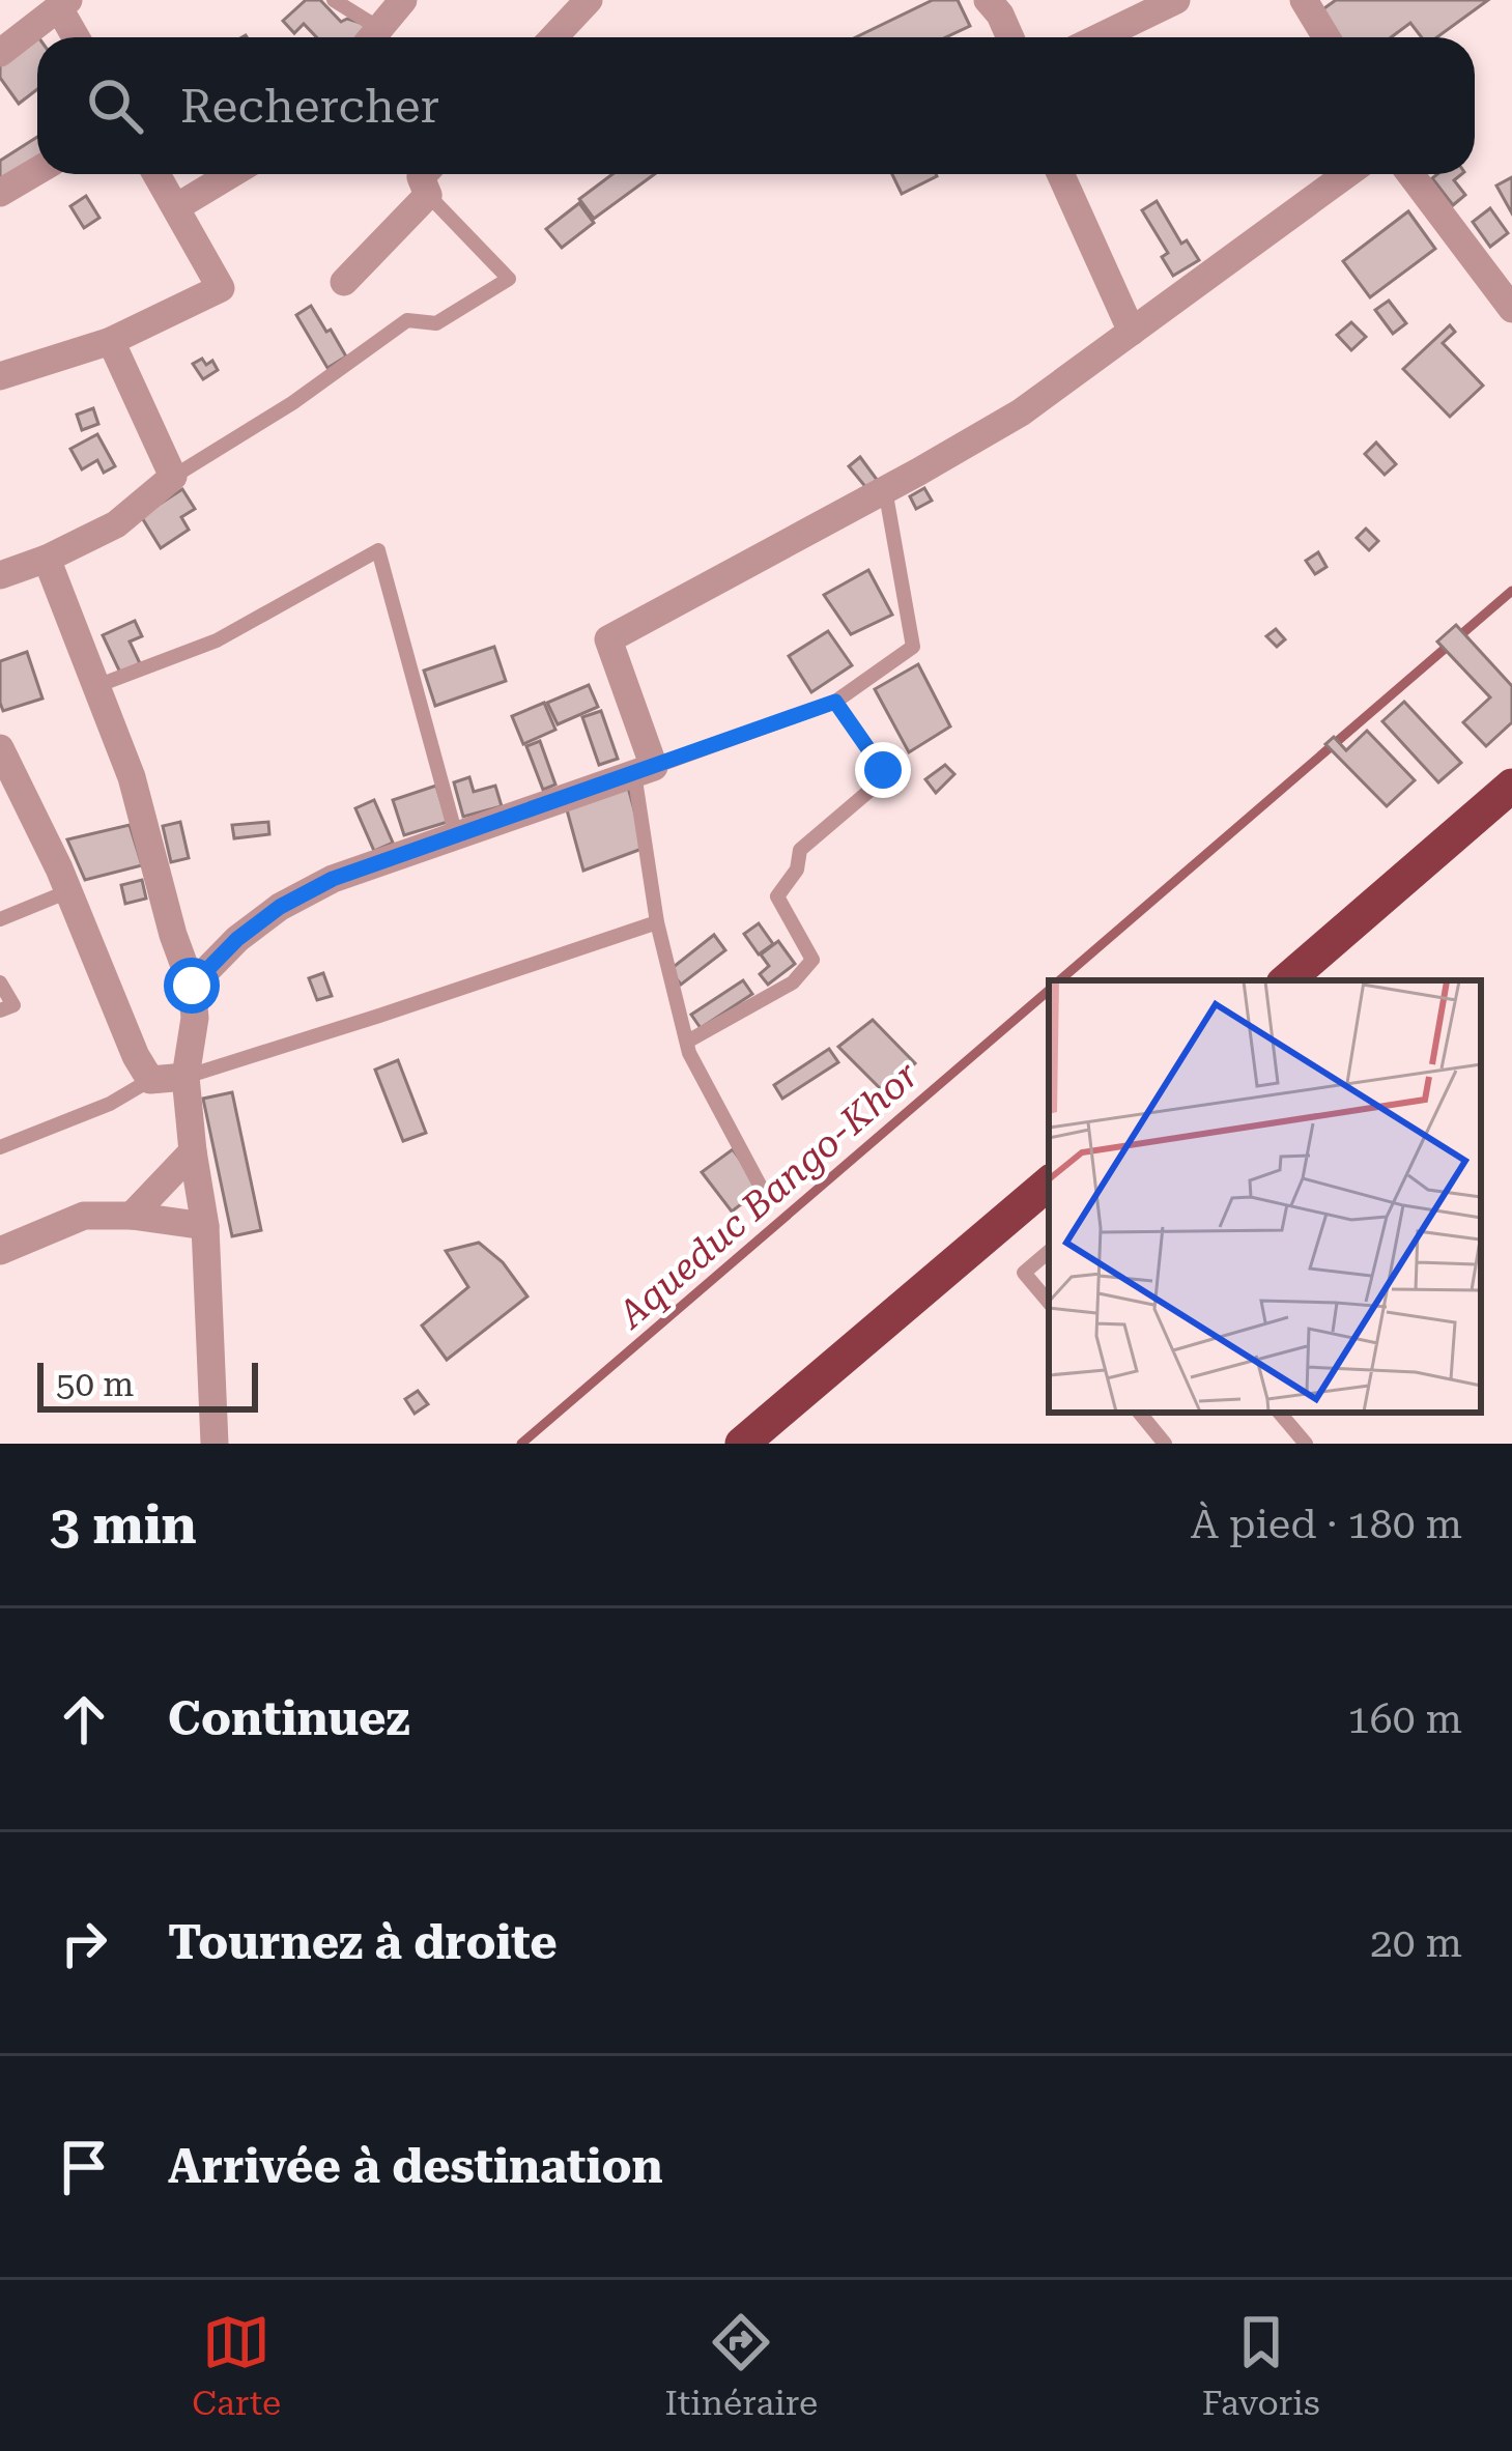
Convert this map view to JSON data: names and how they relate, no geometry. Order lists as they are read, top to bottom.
{
  "water": ["Aqueduc Bango-Khor"],
  "scale_bar": "50 m",
  "page": {
    "search": "Rechercher",
    "scale": "50 m",
    "heading": ["3 min", "À pied · 180 m"],
    "list": [
      ["Continuez", "160 m"],
      ["Tournez à droite", "20 m"],
      "Arrivée à destination"
    ],
    "nav": ["Carte", "Itinéraire", "Favoris"]
  }
}
